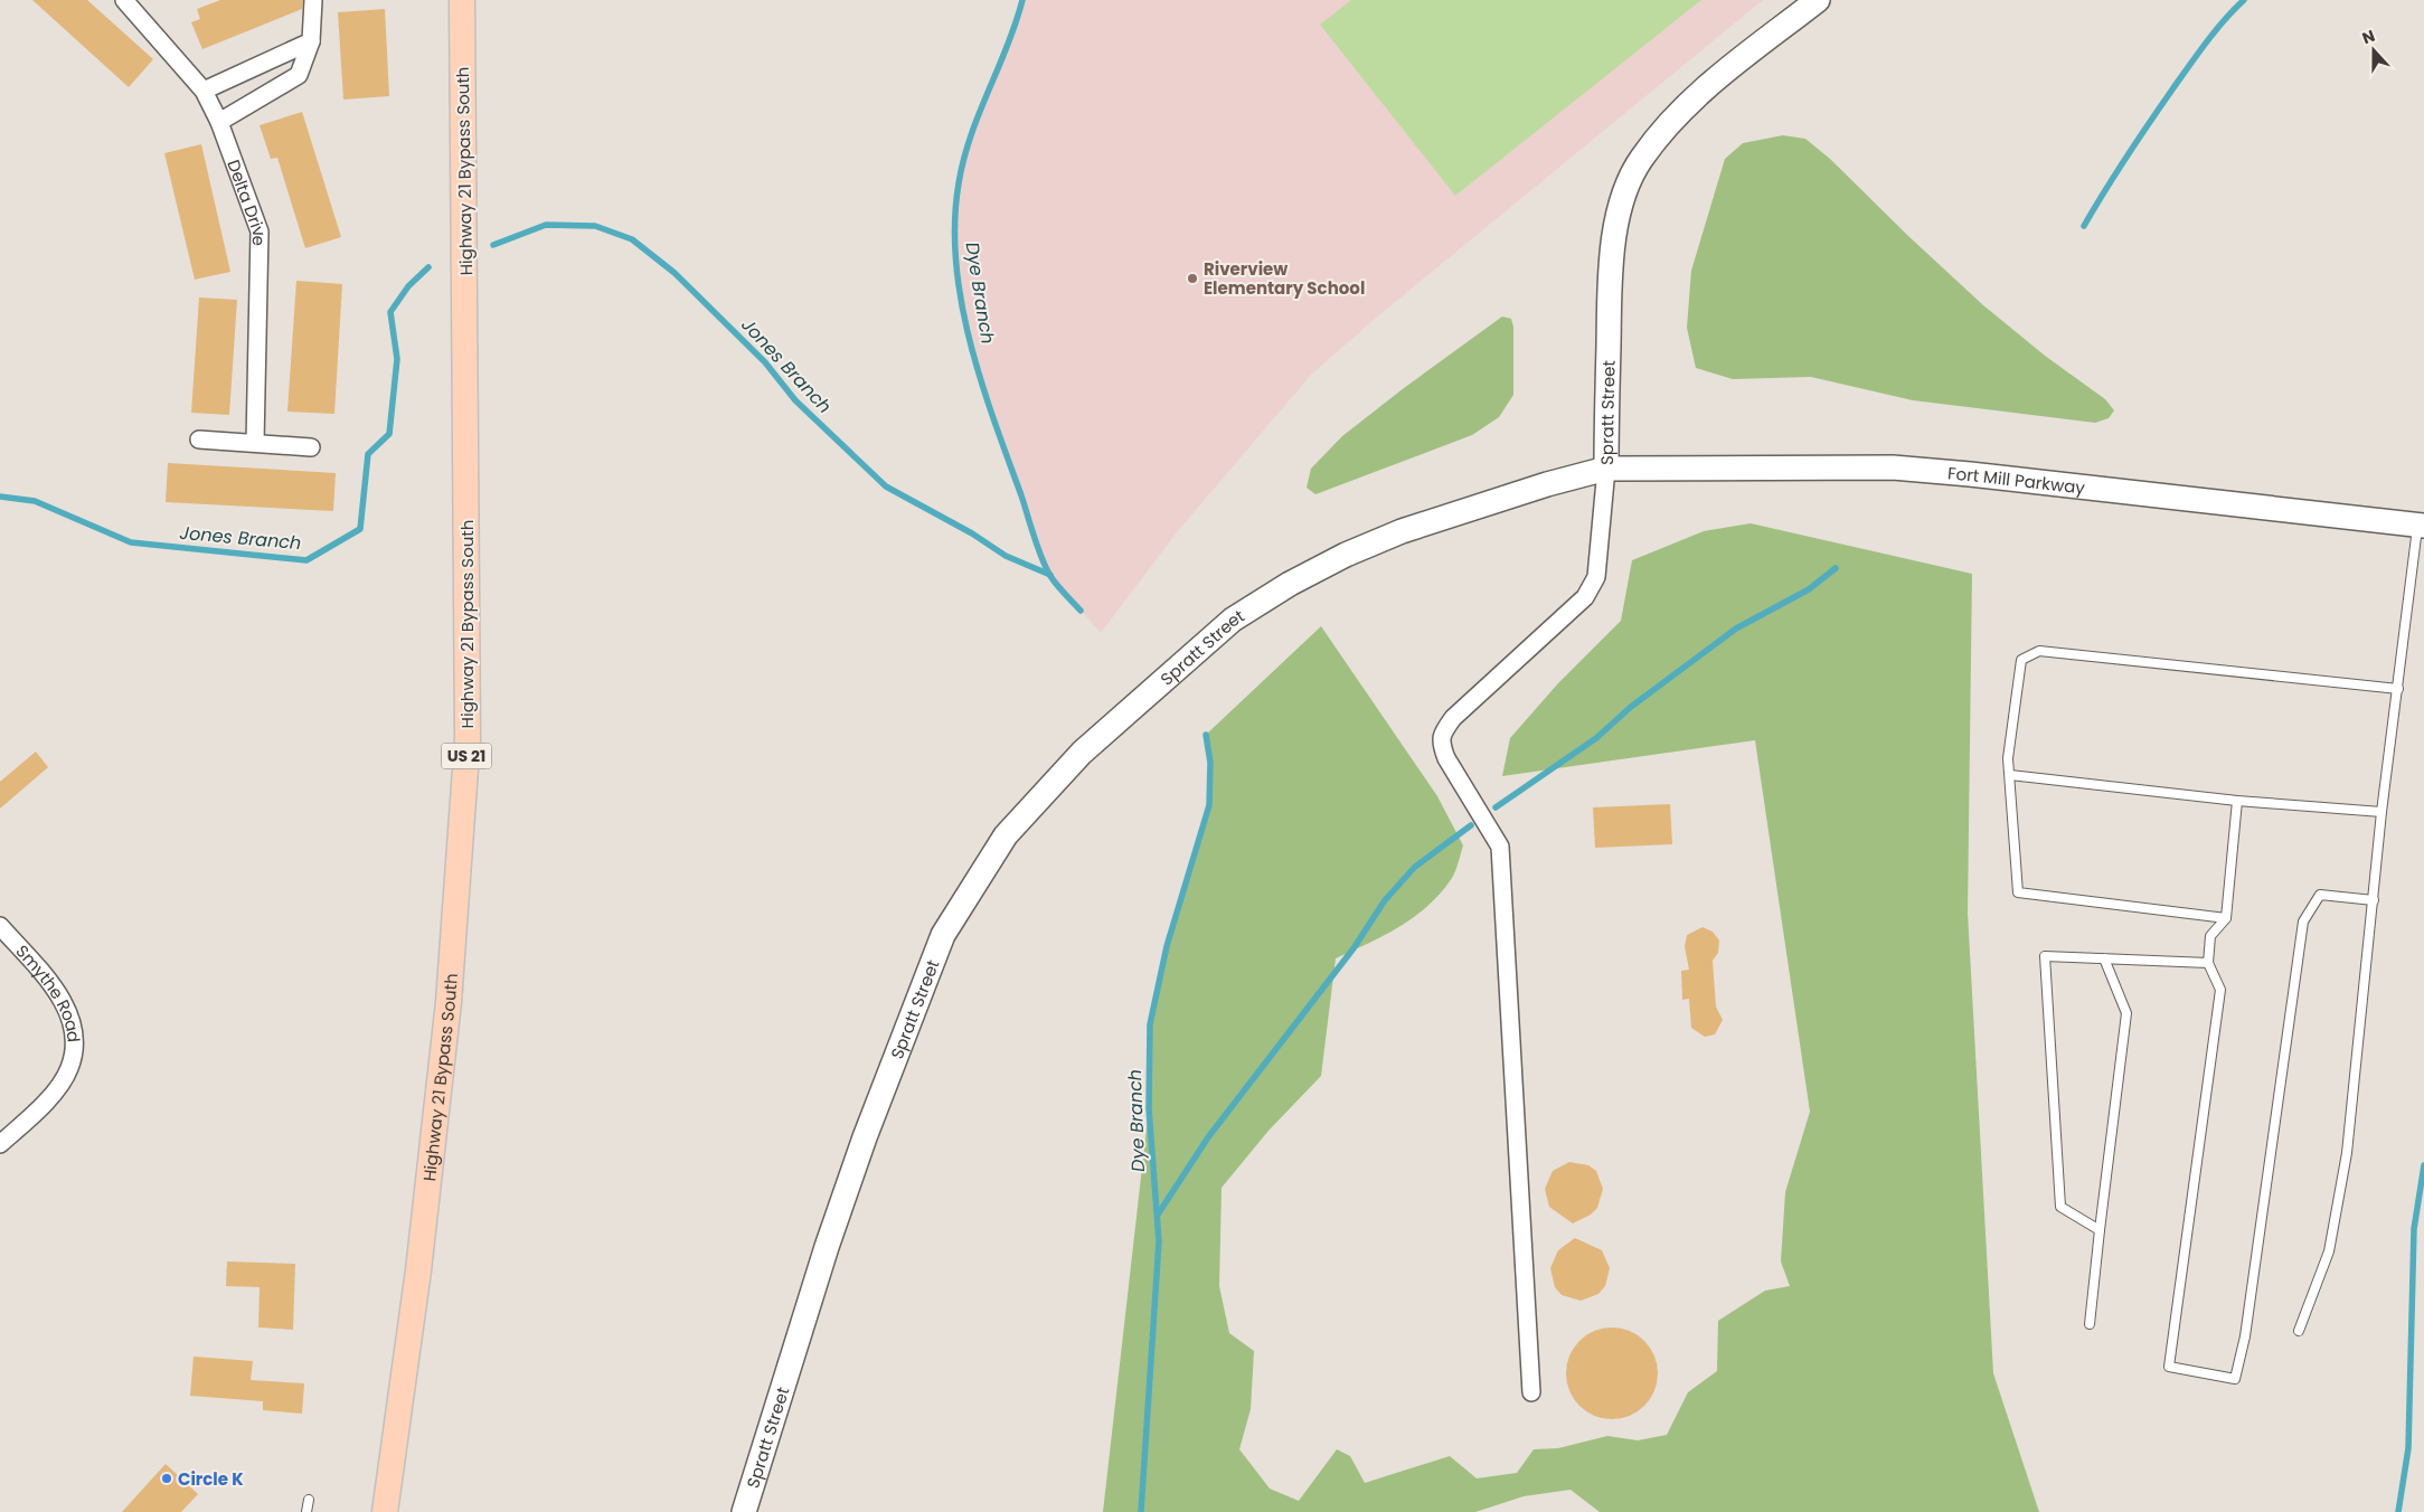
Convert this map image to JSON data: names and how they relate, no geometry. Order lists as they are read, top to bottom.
{
  "streets": {
    "main road": [
      "Highway 21 Bypass South",
      "Spratt Street",
      "Fort Mill Parkway",
      "US 21"
    ],
    "street": ["Delta Drive", "Smythe Road"]
  },
  "crossings": [
    ["Spratt Street", "Fort Mill Parkway"]
  ],
  "water": ["Dye Branch", "Jones Branch"],
  "places": ["Riverview Elementary School", "Circle K"],
  "north": "top"
}
